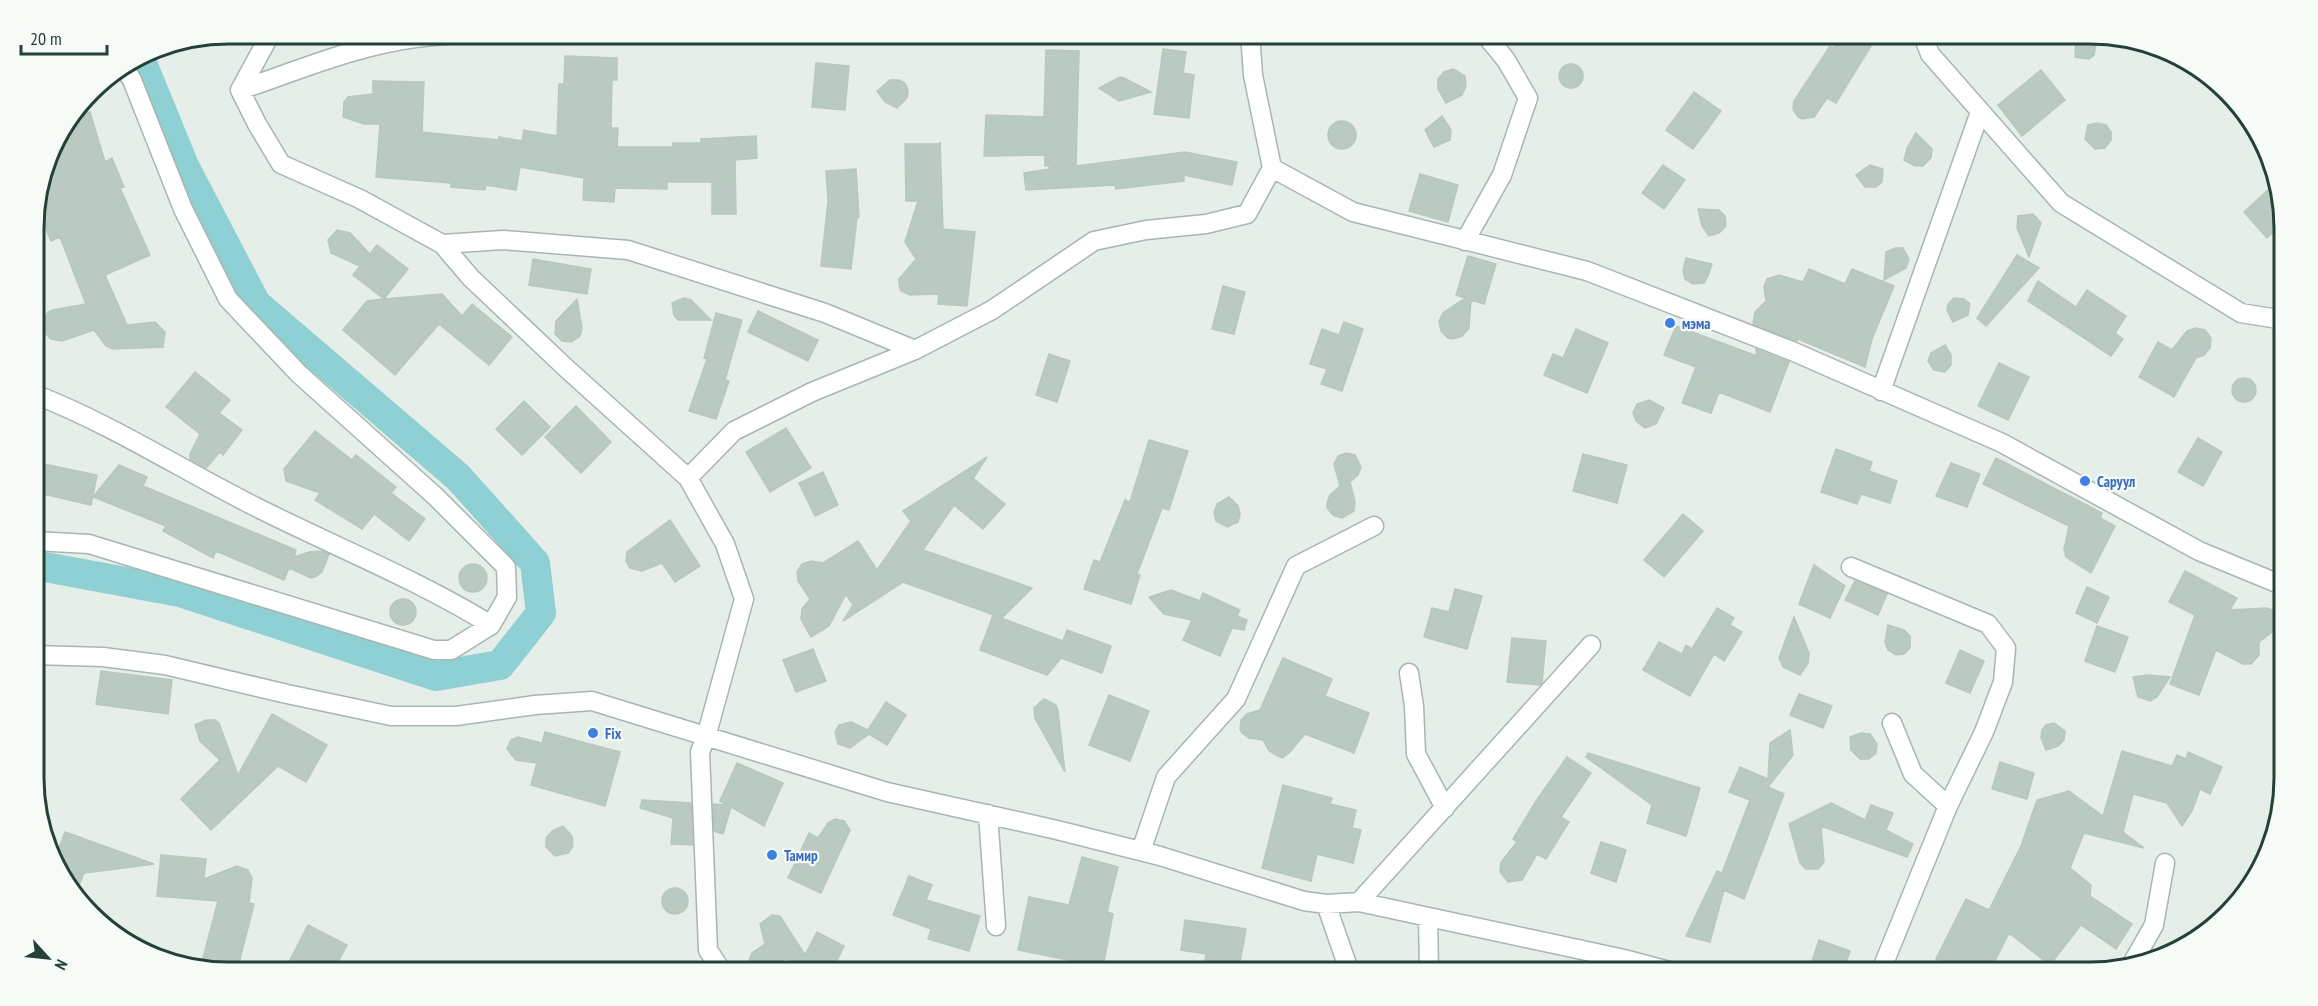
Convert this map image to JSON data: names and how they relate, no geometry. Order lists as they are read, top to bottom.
{
  "places": [
    "мэма",
    "Саруул",
    "Fix",
    "Тамир"
  ],
  "scale_bar": "20 m",
  "north": "bottom right"
}
